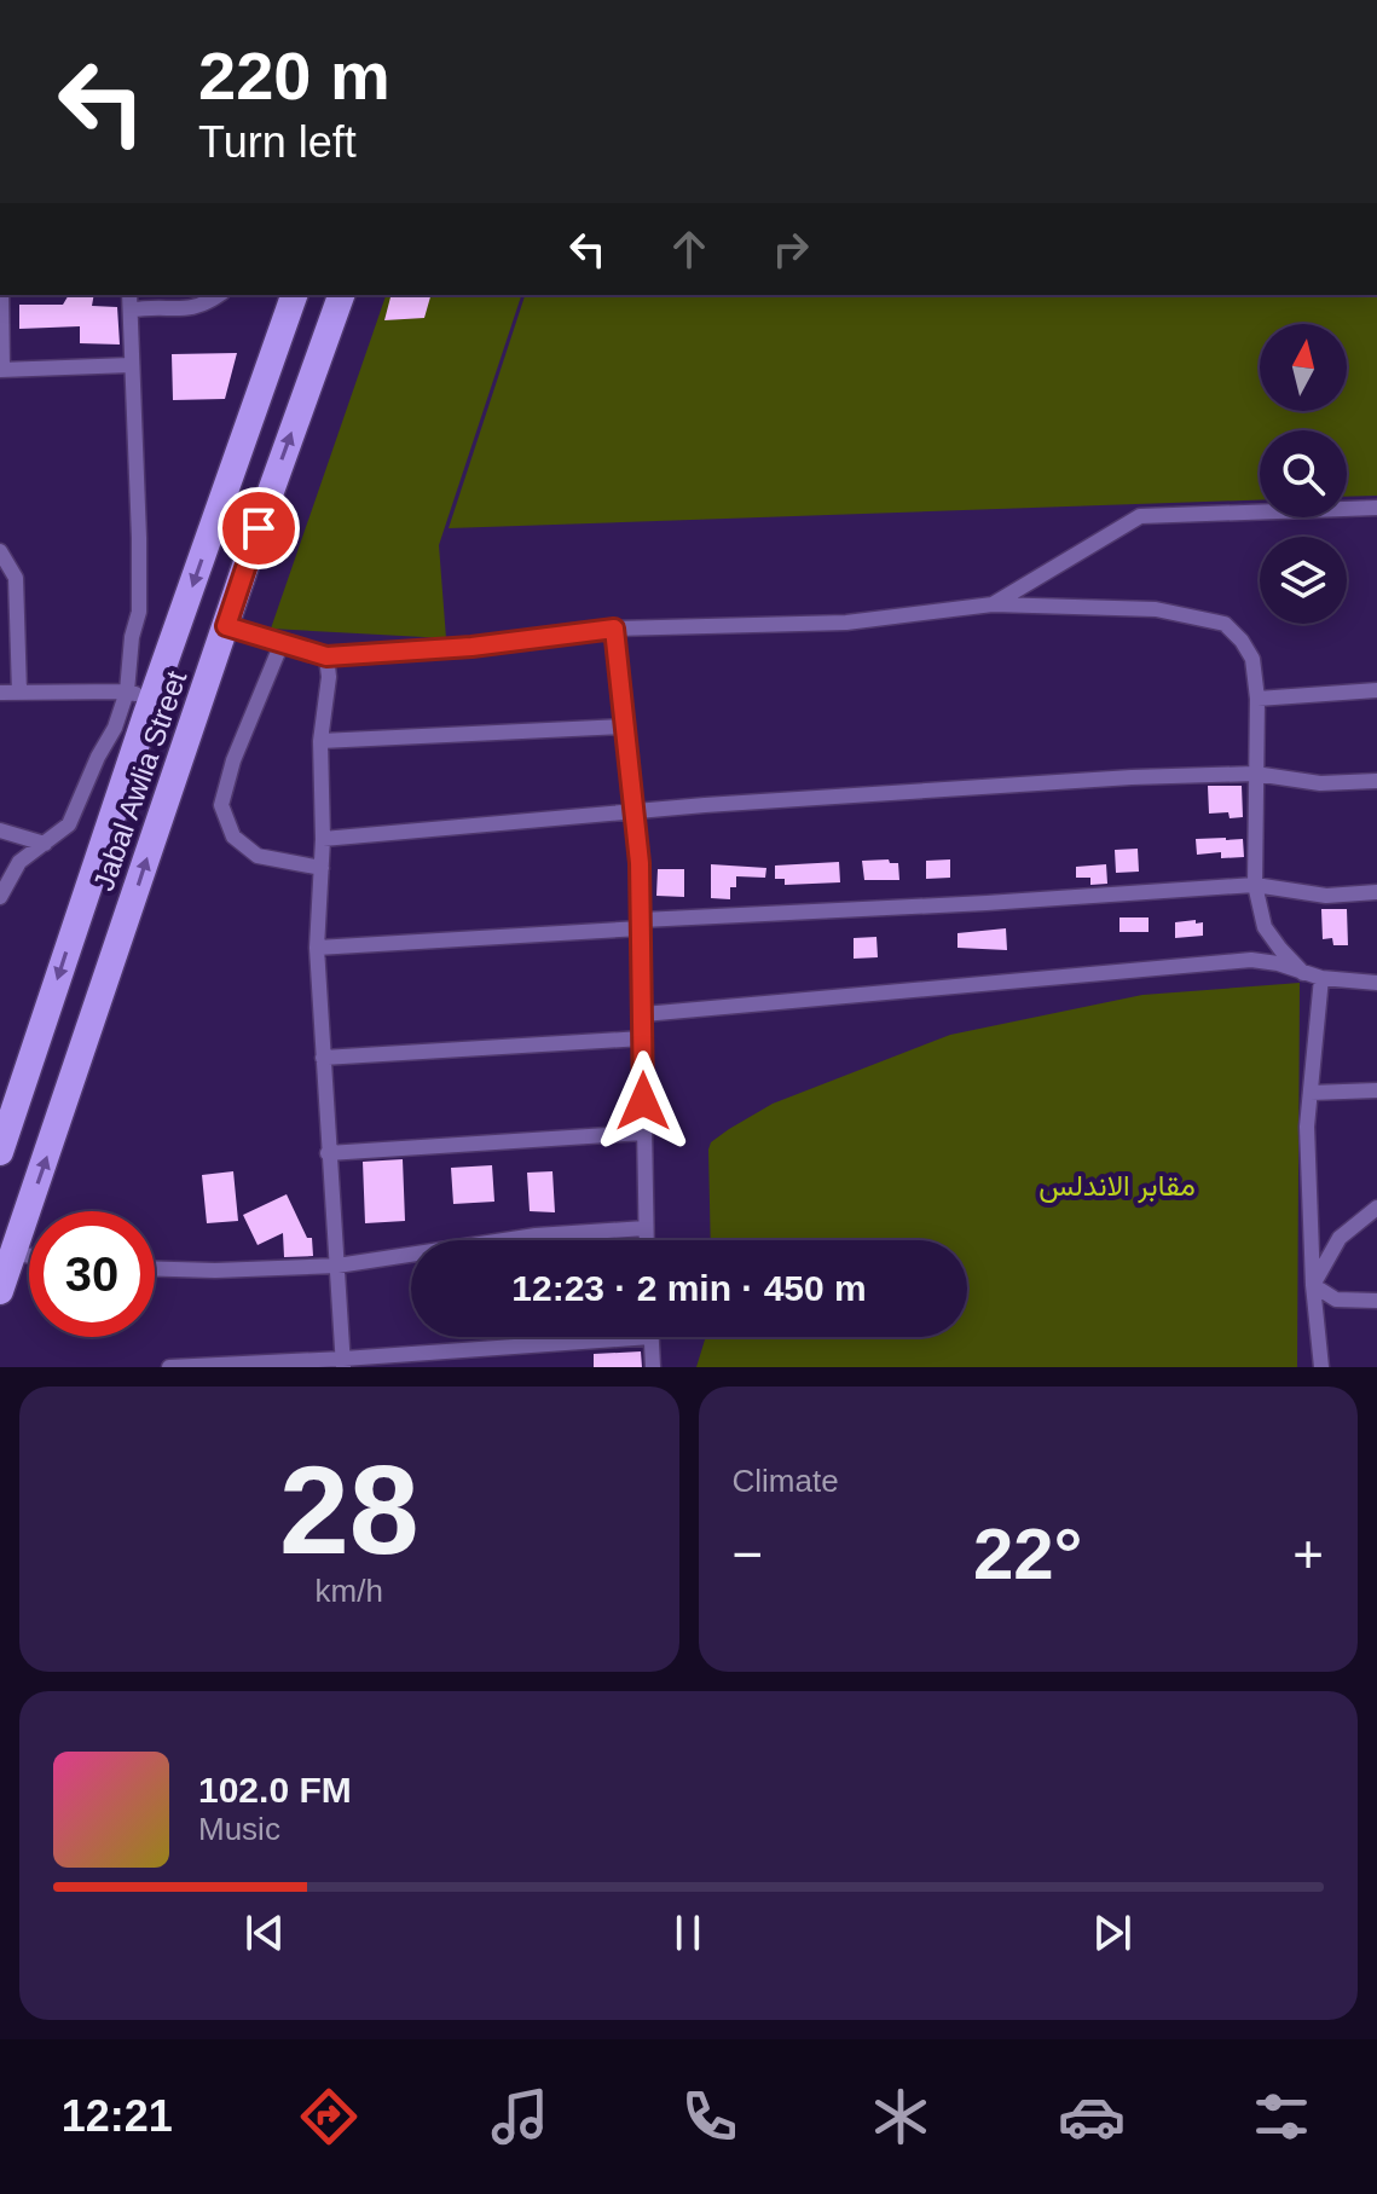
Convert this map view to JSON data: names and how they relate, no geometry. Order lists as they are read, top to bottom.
{
  "streets": {
    "highway": ["Jabal Awlia Street"]
  },
  "parks": ["مقابر الاندلس"],
  "north": "top",
  "page": {
    "turn": ["220 m", "Turn left"],
    "limit": "30",
    "trip": "12:23 · 2 min · 450 m",
    "tile": [
      ["28", "km/h"],
      "Climate"
    ],
    "heat": ["−", "22°", "+"],
    "song": ["102.0 FM", "Music"],
    "tabs": "12:21"
  }
}
